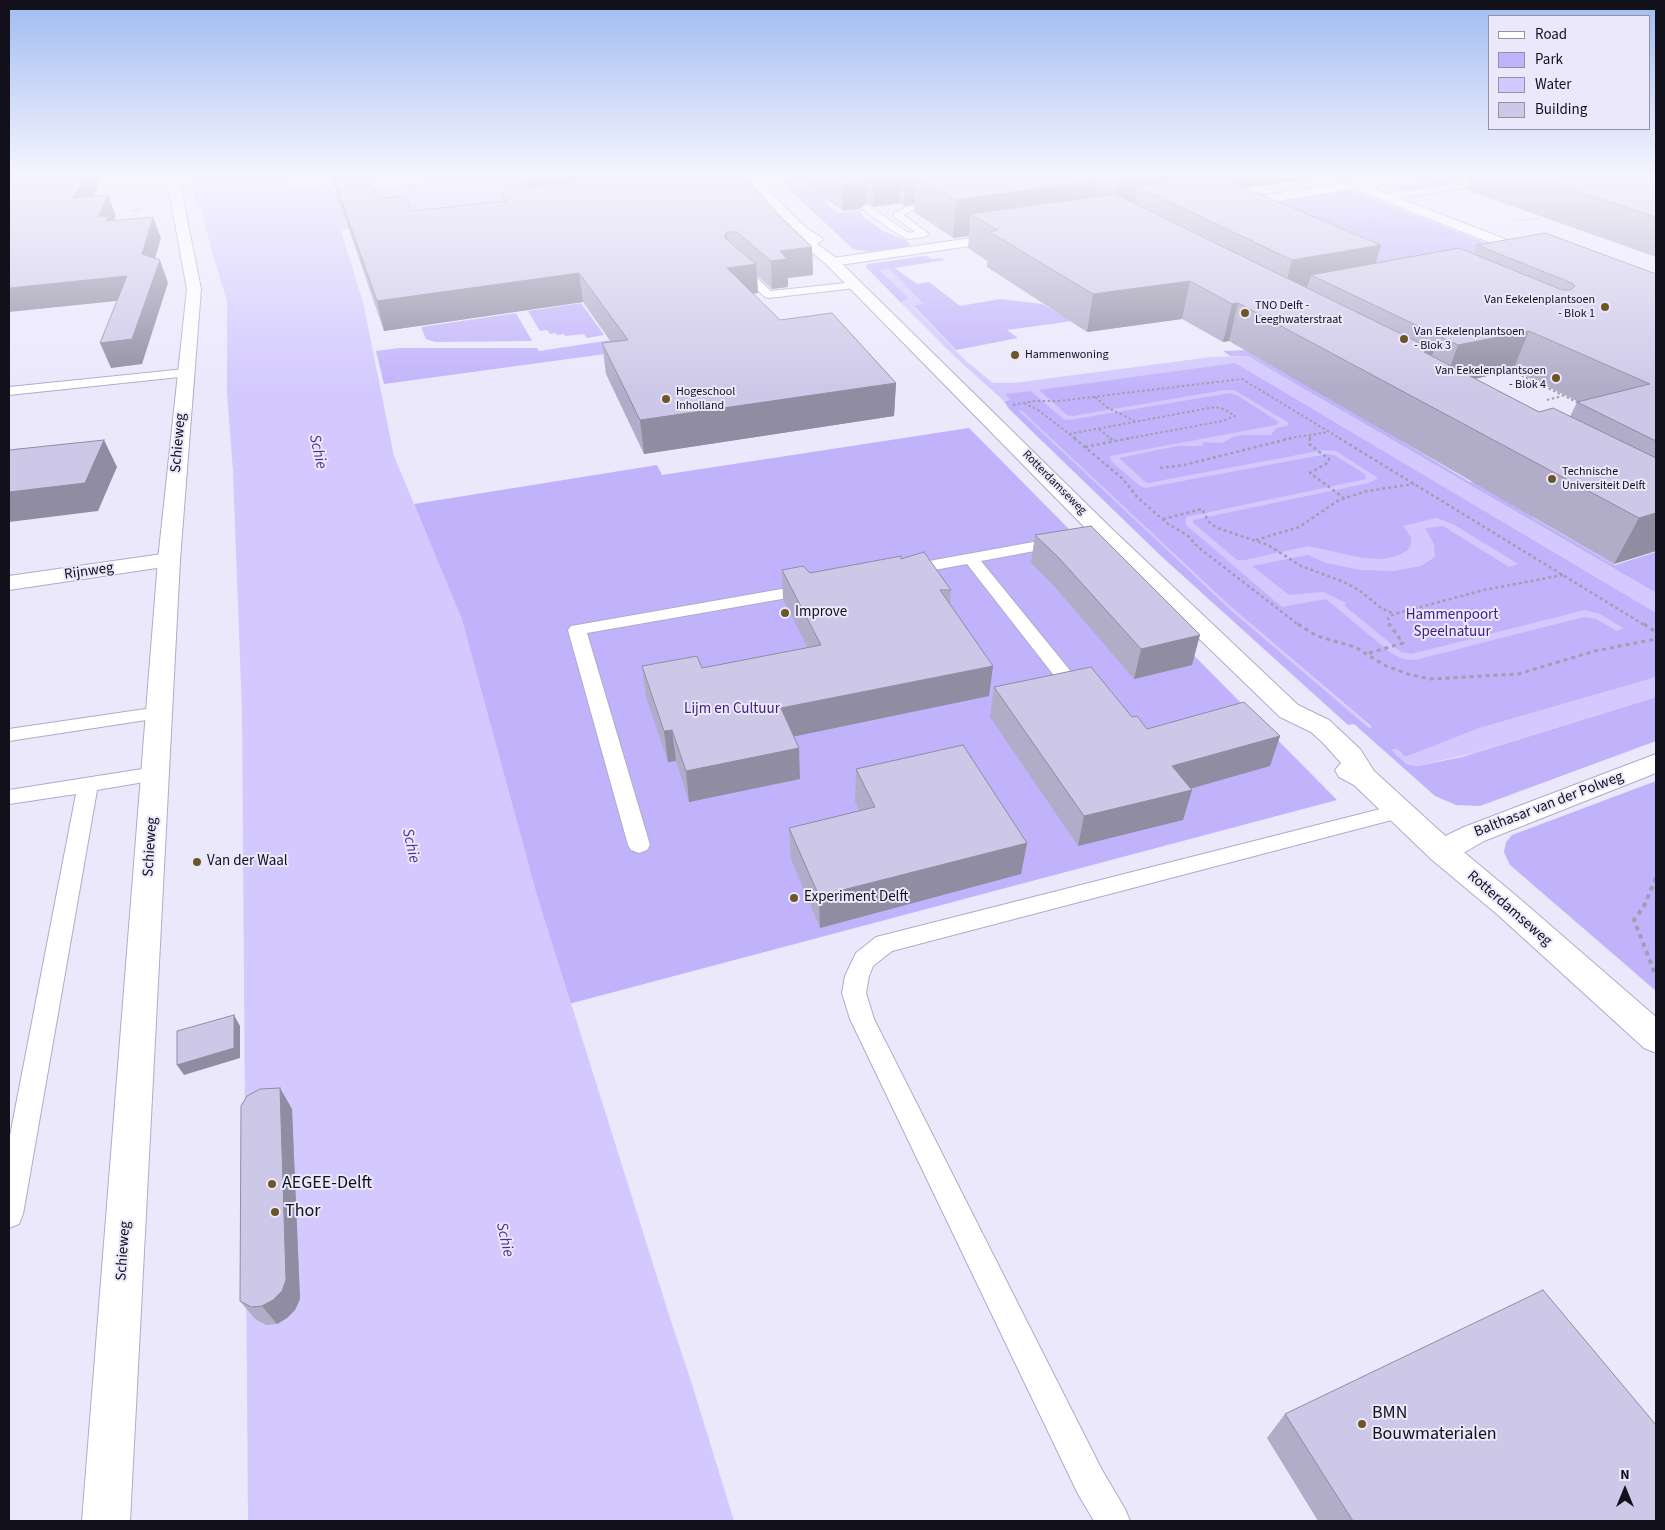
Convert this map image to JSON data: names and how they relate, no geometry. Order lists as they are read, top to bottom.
{
  "streets": {
    "street": [
      "Schieweg",
      "Rotterdamseweg",
      "Rijnweg",
      "Balthasar van der Polweg"
    ]
  },
  "crossings": [
    ["Schieweg", "Rijnweg"],
    ["Rotterdamseweg", "Balthasar van der Polweg"]
  ],
  "water": ["Schie"],
  "parks": ["Hammenpoort Speelnatuur", "Lijm en Cultuur"],
  "places": [
    "Van Eekelenplantsoen - Blok 1",
    "TNO Delft - Leeghwaterstraat",
    "Van Eekelenplantsoen - Blok 3",
    "Hammenwoning",
    "Van Eekelenplantsoen - Blok 4",
    "Hogeschool Inholland",
    "Technische Universiteit Delft",
    "Improve",
    "Van der Waal",
    "Experiment Delft",
    "AEGEE-Delft",
    "Thor",
    "BMN Bouwmaterialen"
  ],
  "legend": [
    "Road",
    "Park",
    "Water",
    "Building"
  ],
  "north": "top"
}
